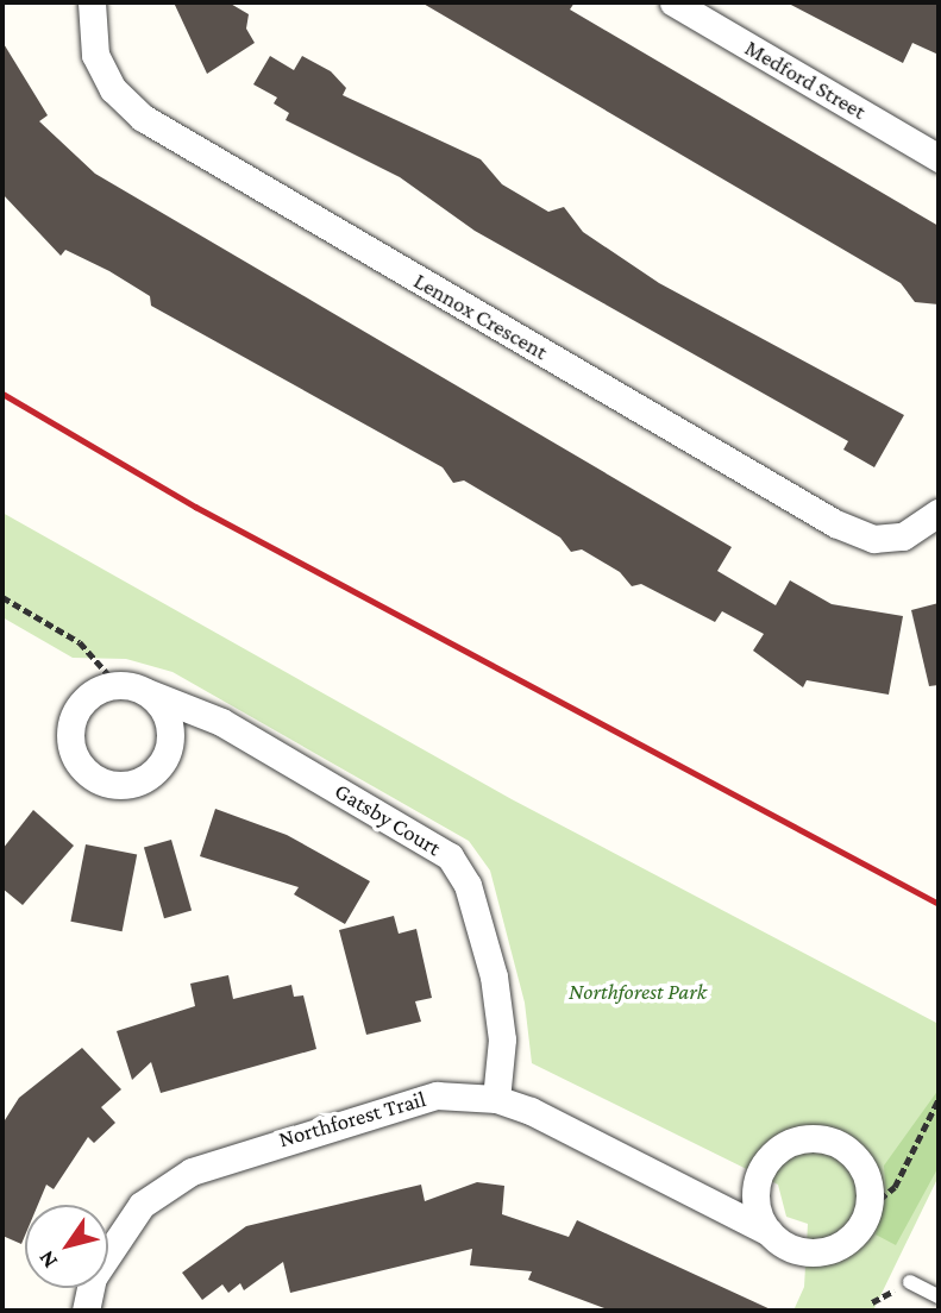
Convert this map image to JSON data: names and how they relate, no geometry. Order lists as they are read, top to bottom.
{
  "streets": {
    "street": [
      "Medford Street",
      "Lennox Crescent",
      "Gatsby Court",
      "Northforest Trail"
    ]
  },
  "crossings": [
    ["Gatsby Court", "Northforest Trail"]
  ],
  "parks": ["Northforest Park"],
  "north": "bottom left"
}
